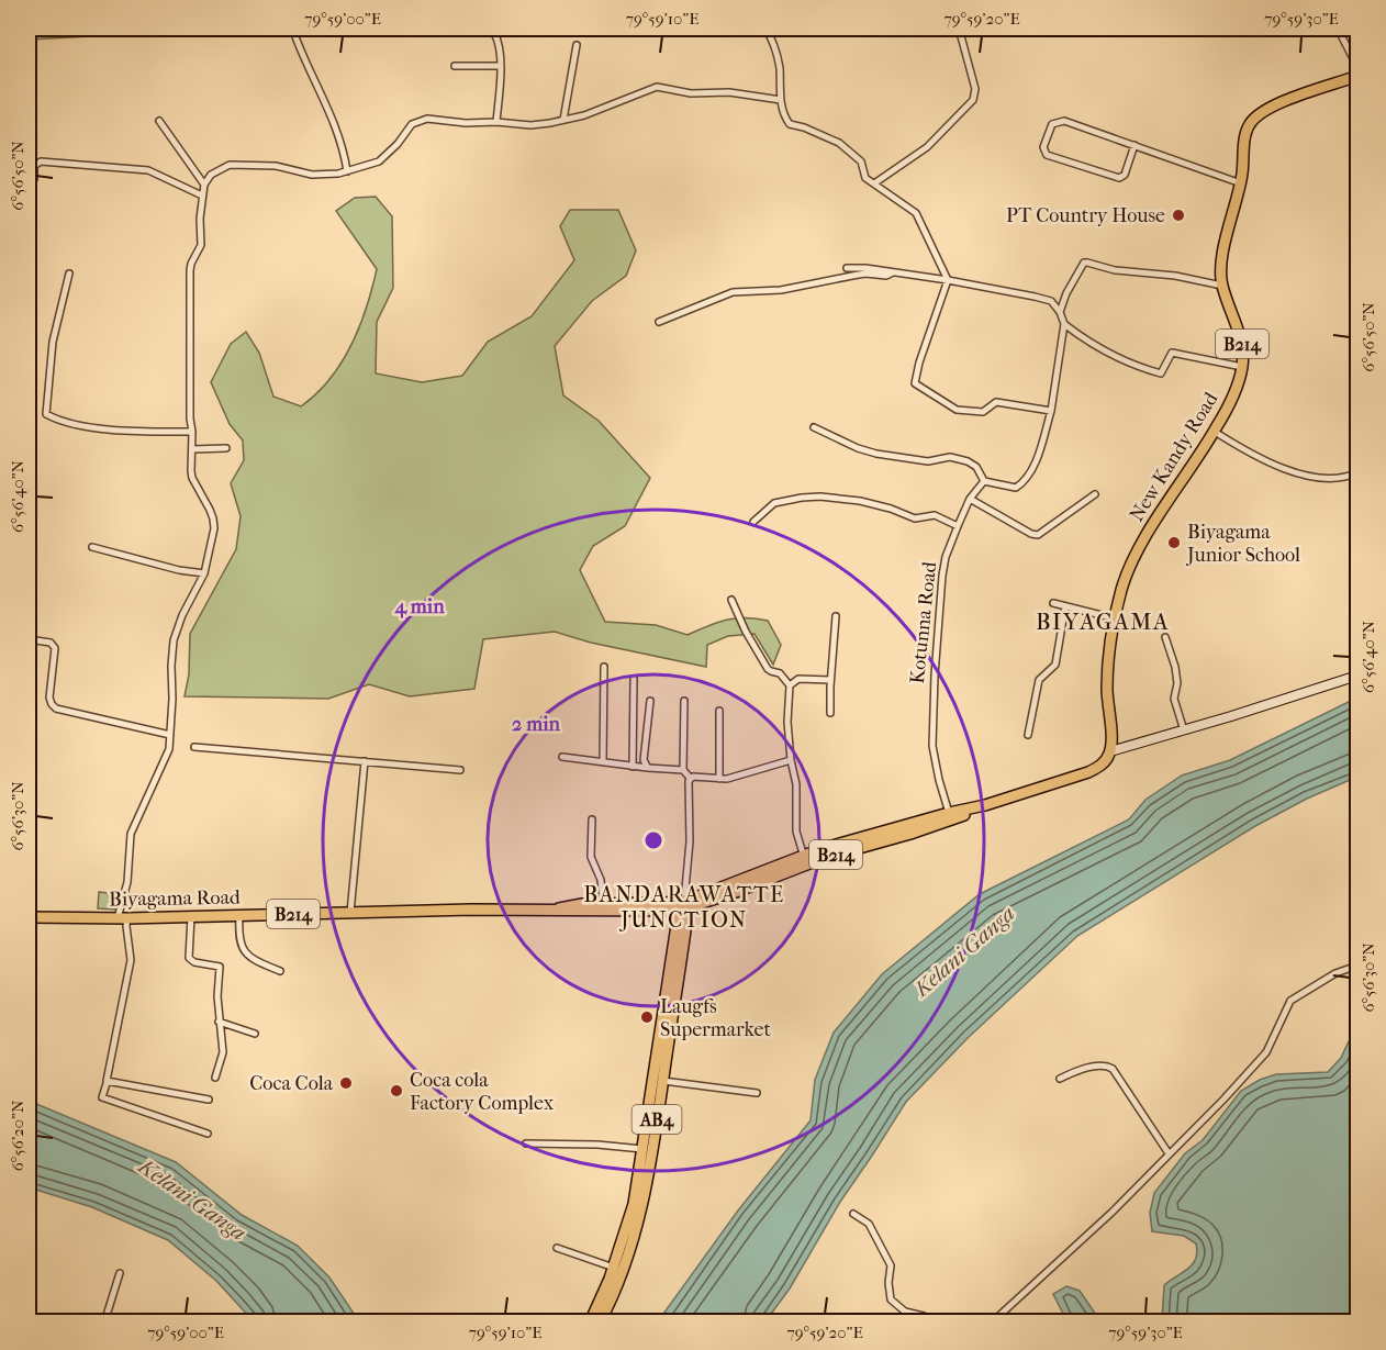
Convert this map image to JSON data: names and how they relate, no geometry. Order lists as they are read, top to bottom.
{
  "streets": {
    "main road": [
      "B214",
      "New Kandy Road",
      "Biyagama Road",
      "AB4"
    ],
    "street": ["Kotunna Road"]
  },
  "crossings": [
    ["B214", "New Kandy Road"],
    ["B214", "Kotunna Road"],
    ["B214", "Biyagama Road"],
    ["B214", "AB4"],
    ["Biyagama Road", "AB4"]
  ],
  "districts": ["BIYAGAMA", "BANDARAWATTE JUNCTION"],
  "water": ["Kelani Ganga"],
  "places": [
    "PT Country House",
    "Biyagama Junior School",
    "Laugfs Supermarket",
    "Coca Cola",
    "Coca cola Factory Complex"
  ],
  "coordinates": [
    "79°59'00\"E",
    "79°59'10\"E",
    "79°59'20\"E",
    "79°59'30\"E",
    "6°56'50\"N",
    "6°56'40\"N",
    "6°56'30\"N",
    "6°56'20\"N"
  ],
  "rings": ["4 min", "2 min"]
}
